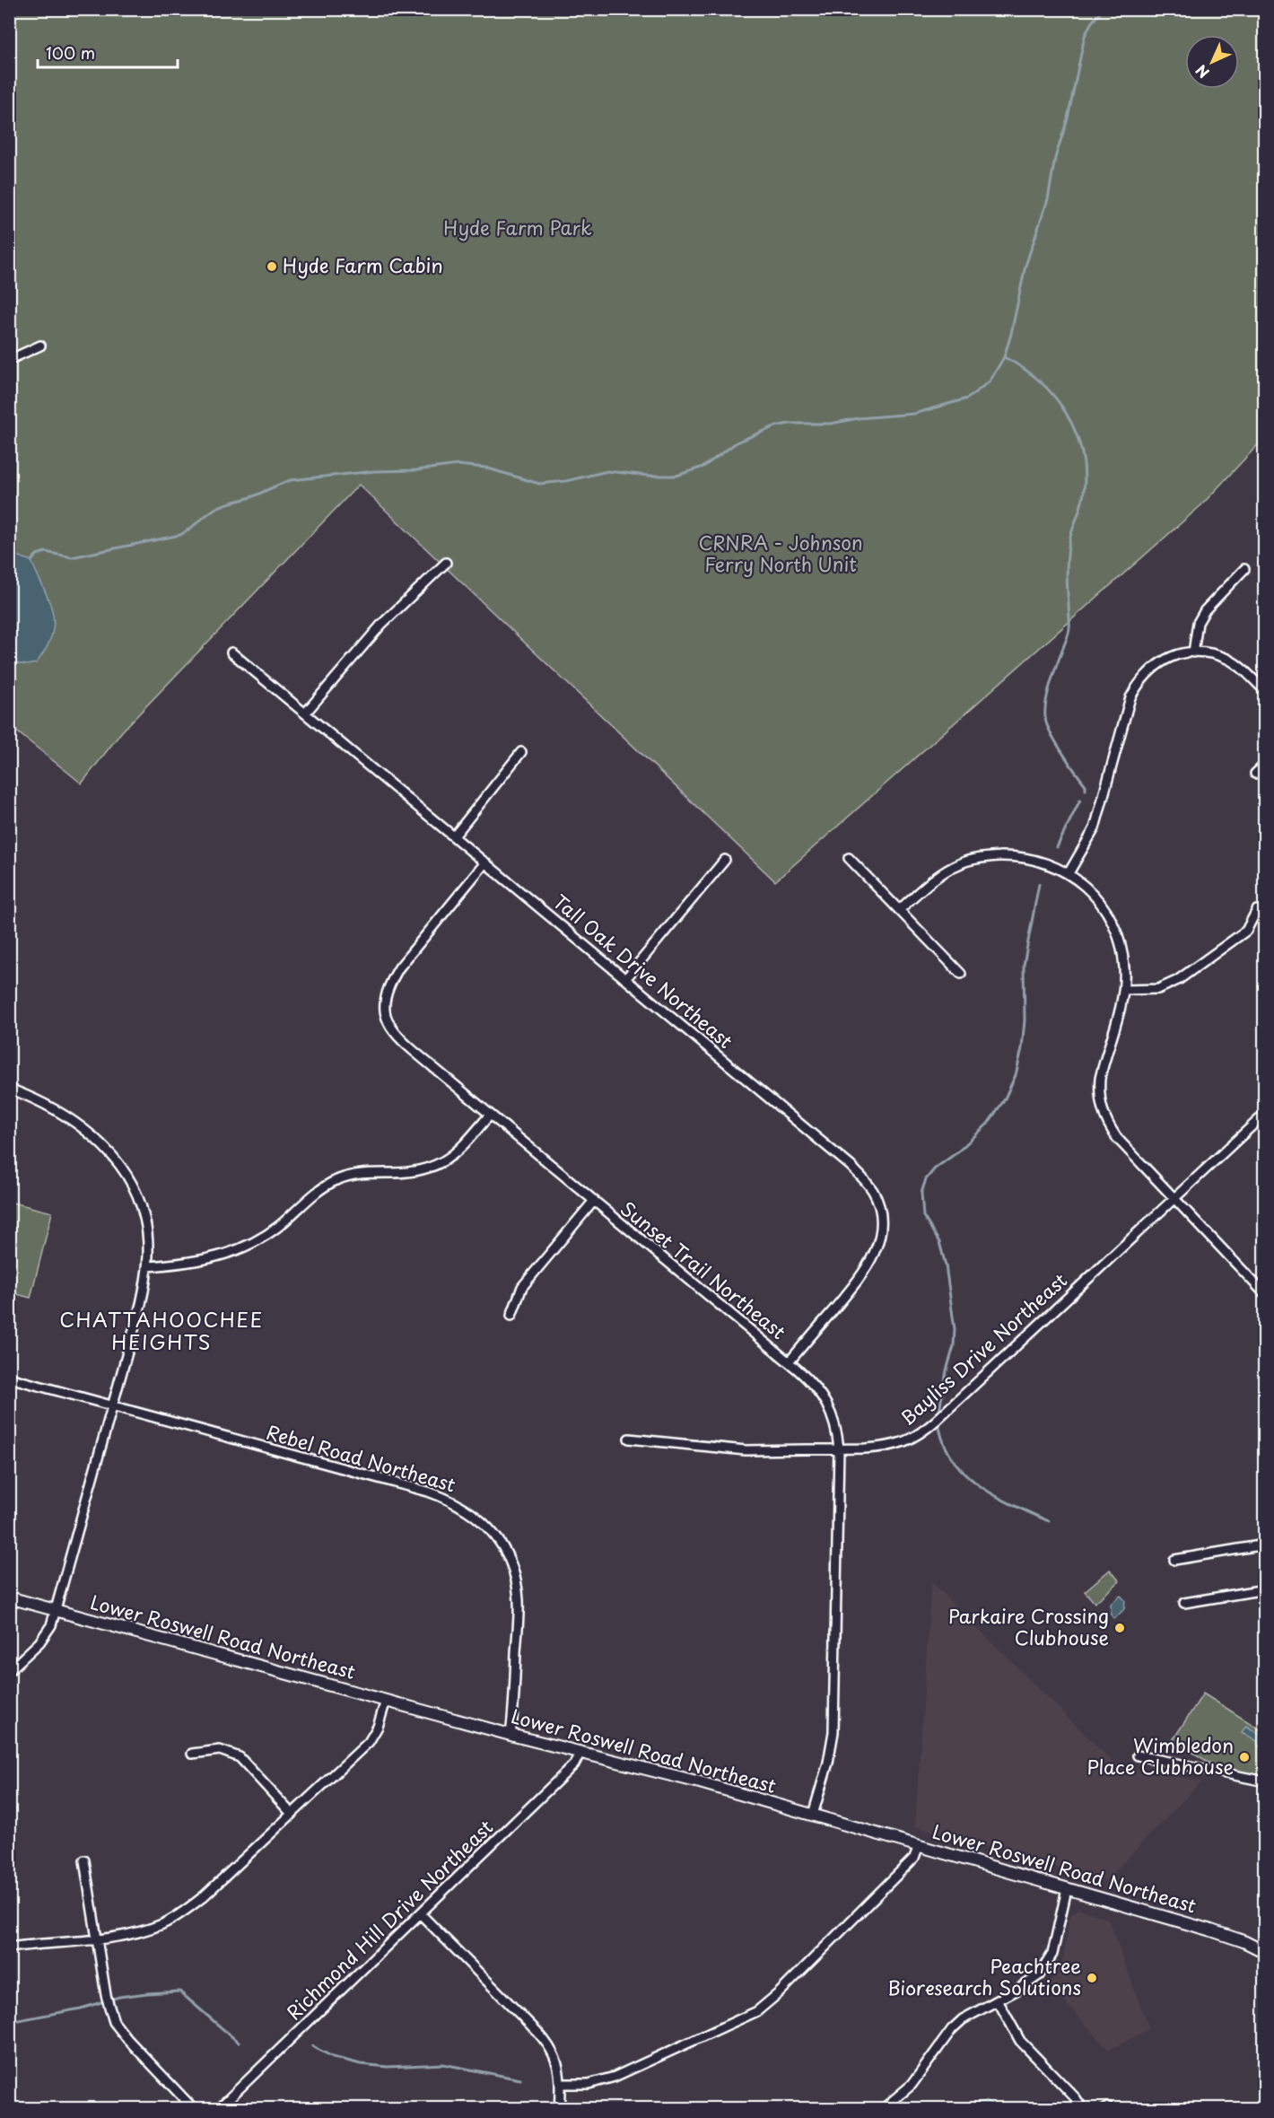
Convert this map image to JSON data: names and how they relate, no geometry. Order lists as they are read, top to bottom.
{
  "streets": {
    "street": [
      "Tall Oak Drive Northeast",
      "Sunset Trail Northeast",
      "Bayliss Drive Northeast",
      "Rebel Road Northeast",
      "Lower Roswell Road Northeast",
      "Richmond Hill Drive Northeast"
    ]
  },
  "crossings": [
    ["Tall Oak Drive Northeast", "Sunset Trail Northeast"],
    ["Sunset Trail Northeast", "Bayliss Drive Northeast"],
    ["Sunset Trail Northeast", "Lower Roswell Road Northeast"],
    ["Rebel Road Northeast", "Lower Roswell Road Northeast"],
    ["Lower Roswell Road Northeast", "Richmond Hill Drive Northeast"]
  ],
  "districts": ["CHATTAHOOCHEE HEIGHTS"],
  "parks": ["Hyde Farm Park", "CRNRA - Johnson Ferry North Unit"],
  "places": [
    "Hyde Farm Cabin",
    "Parkaire Crossing Clubhouse",
    "Wimbledon Place Clubhouse",
    "Peachtree Bioresearch Solutions"
  ],
  "scale_bar": "100 m",
  "north": "bottom left"
}
